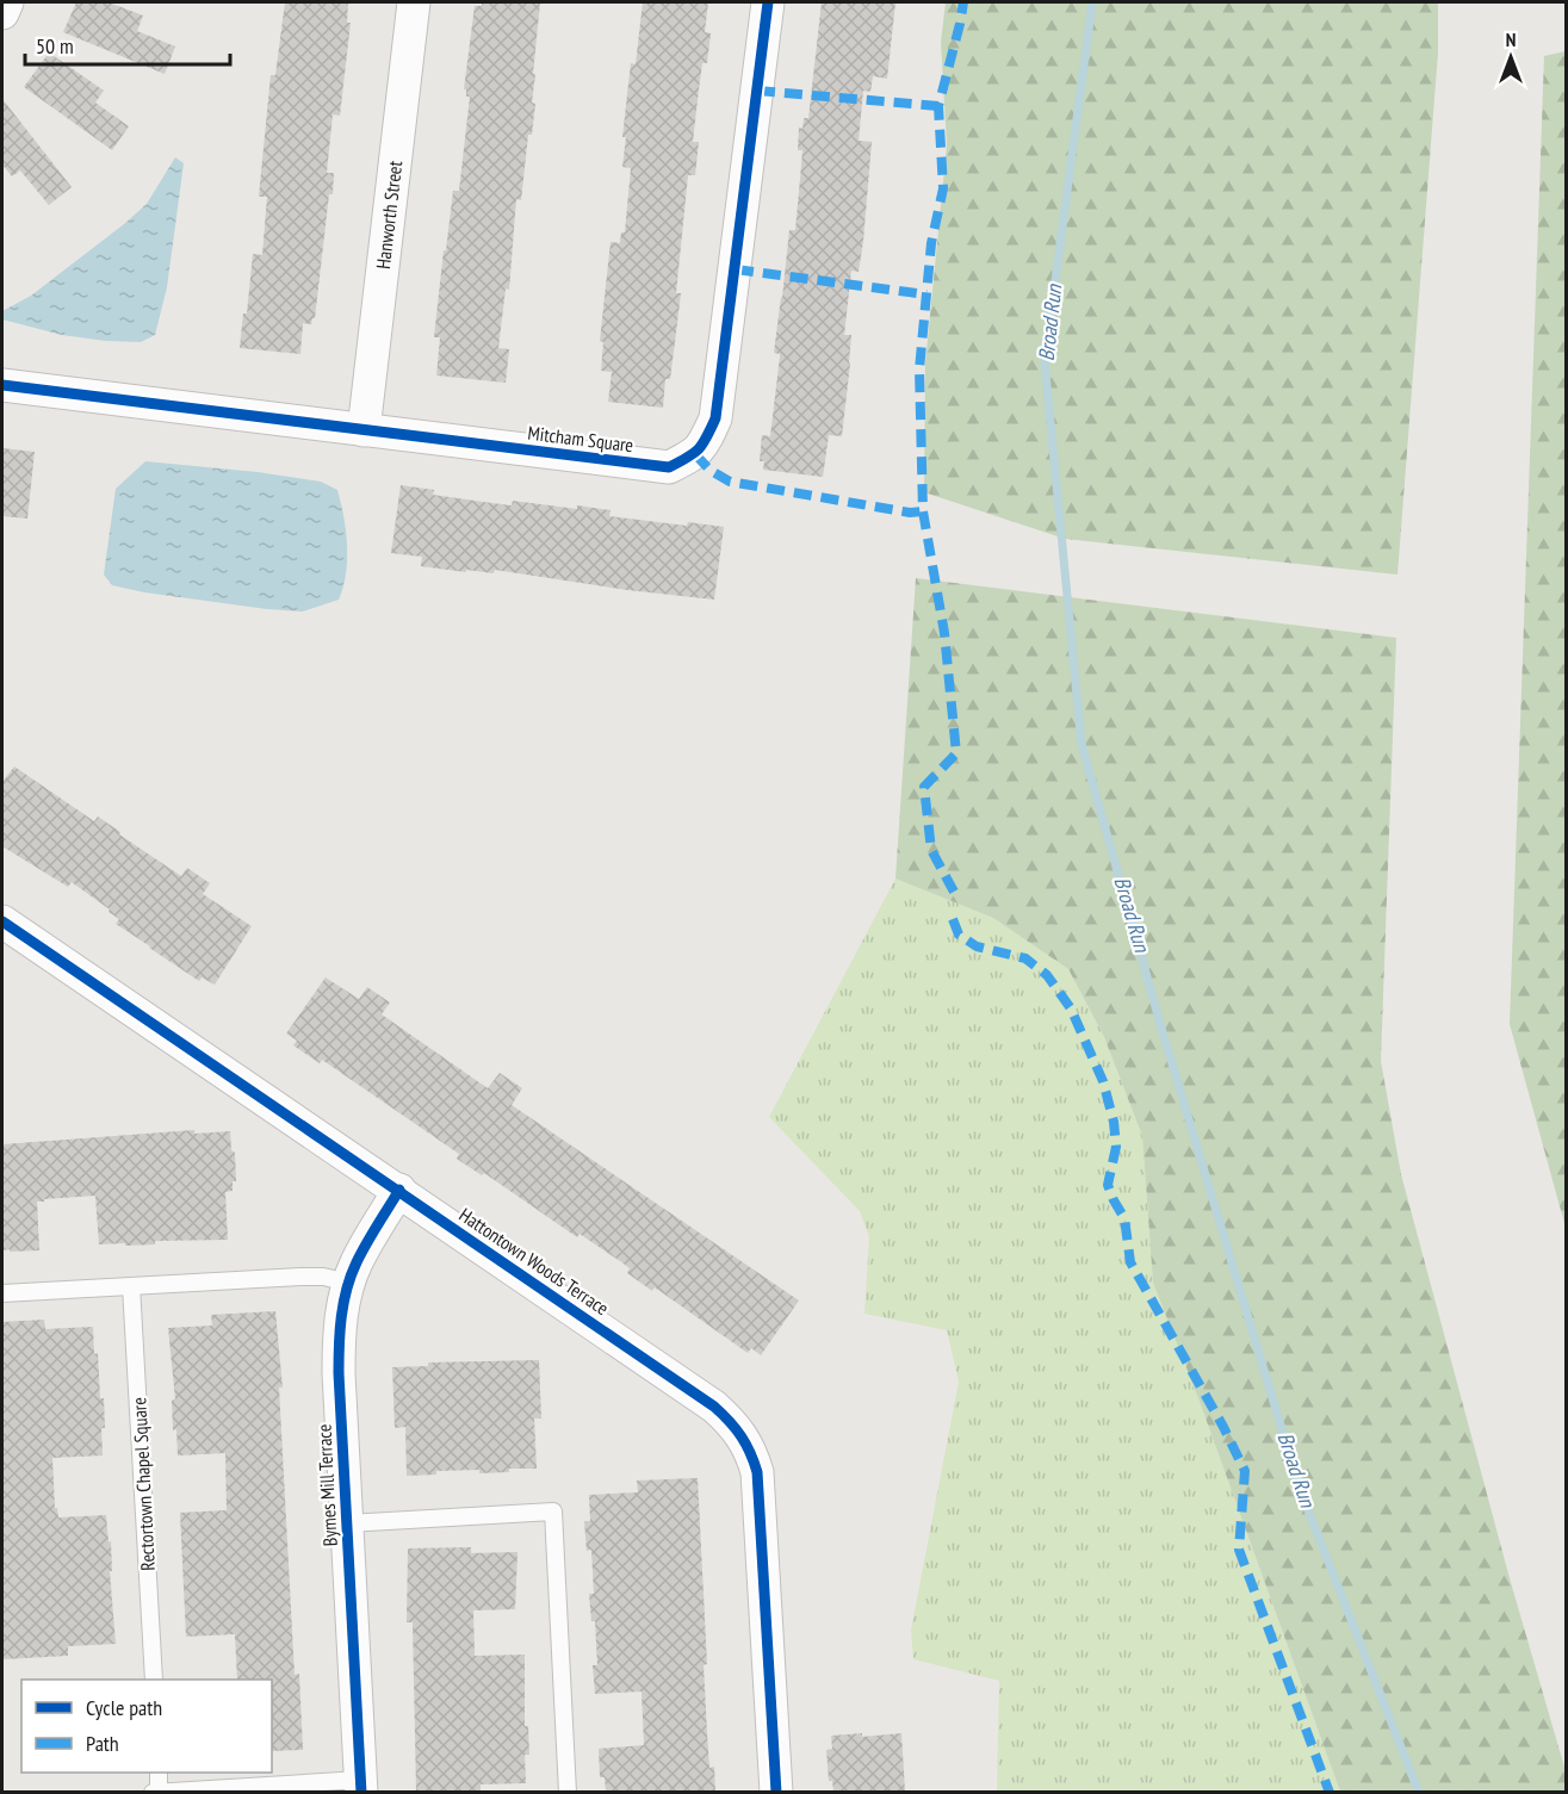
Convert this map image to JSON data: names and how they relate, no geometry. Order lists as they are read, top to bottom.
{
  "streets": {
    "street": [
      "Hanworth Street",
      "Mitcham Square",
      "Hattontown Woods Terrace",
      "Bymes Mill Terrace"
    ],
    "lane": ["Rectortown Chapel Square"]
  },
  "crossings": [
    ["Hanworth Street", "Mitcham Square"],
    ["Hattontown Woods Terrace", "Bymes Mill Terrace"]
  ],
  "water": ["Broad Run"],
  "legend": ["Cycle path", "Path"],
  "scale_bar": "50 m",
  "north": "top"
}
